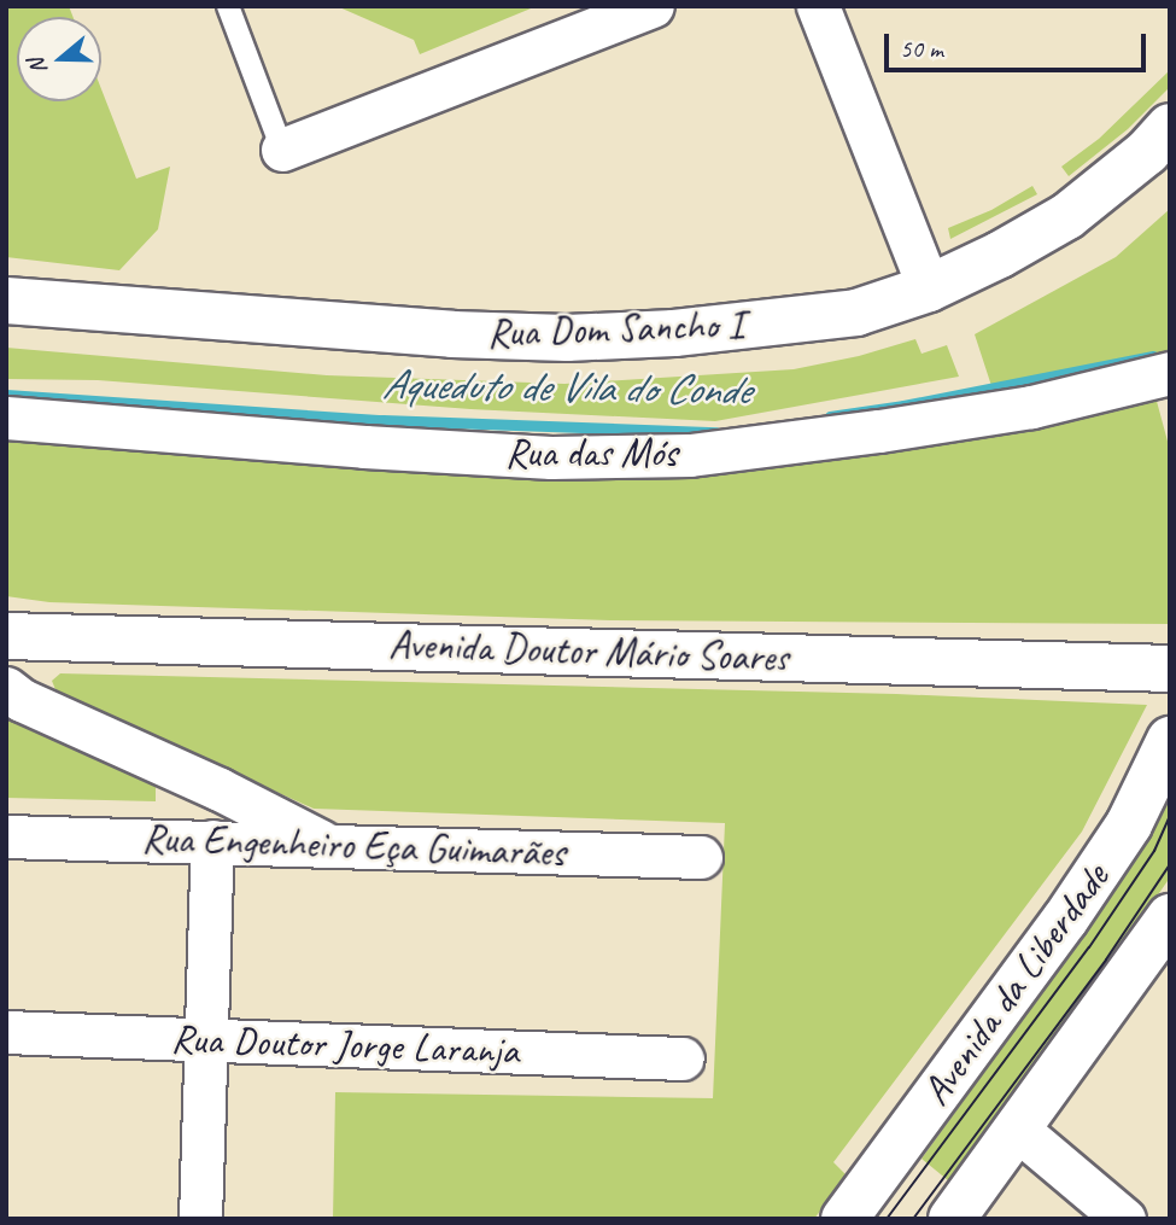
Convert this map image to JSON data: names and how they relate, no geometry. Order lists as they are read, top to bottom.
{
  "streets": {
    "street": [
      "Rua Dom Sancho I",
      "Rua das Mós",
      "Avenida Doutor Mário Soares",
      "Rua Engenheiro Eça Guimarães",
      "Avenida da Liberdade",
      "Rua Doutor Jorge Laranja"
    ]
  },
  "water": ["Aqueduto de Vila do Conde"],
  "scale_bar": "50 m",
  "north": "left"
}
